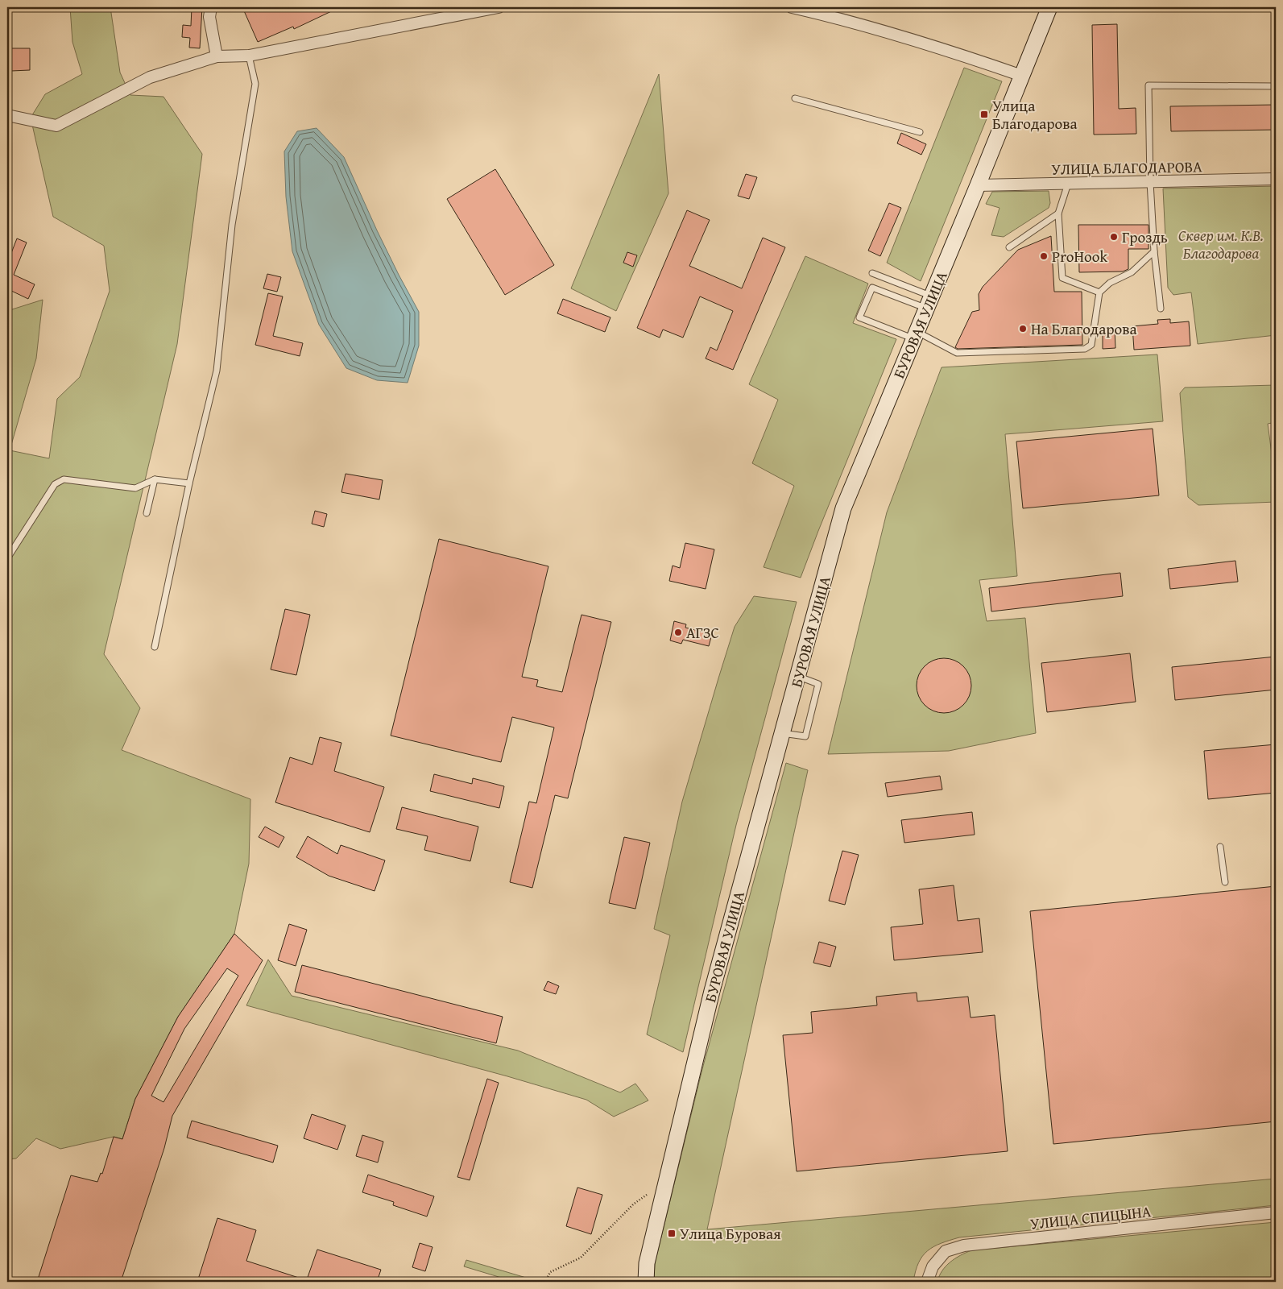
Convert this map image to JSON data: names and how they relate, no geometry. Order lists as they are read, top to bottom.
{
  "streets": {
    "main road": ["БУРОВАЯ УЛИЦА"],
    "street": ["УЛИЦА БЛАГОДАРОВА", "УЛИЦА СПИЦЫНА"]
  },
  "crossings": [
    ["УЛИЦА БЛАГОДАРОВА", "БУРОВАЯ УЛИЦА"]
  ],
  "parks": ["Сквер им. К.В. Благодарова"],
  "places": {
    "transit": ["Улица Благодарова", "Улица Буровая"],
    "other": [
      "Гроздь",
      "ProHook",
      "На Благодарова",
      "АГЗС"
    ]
  }
}
